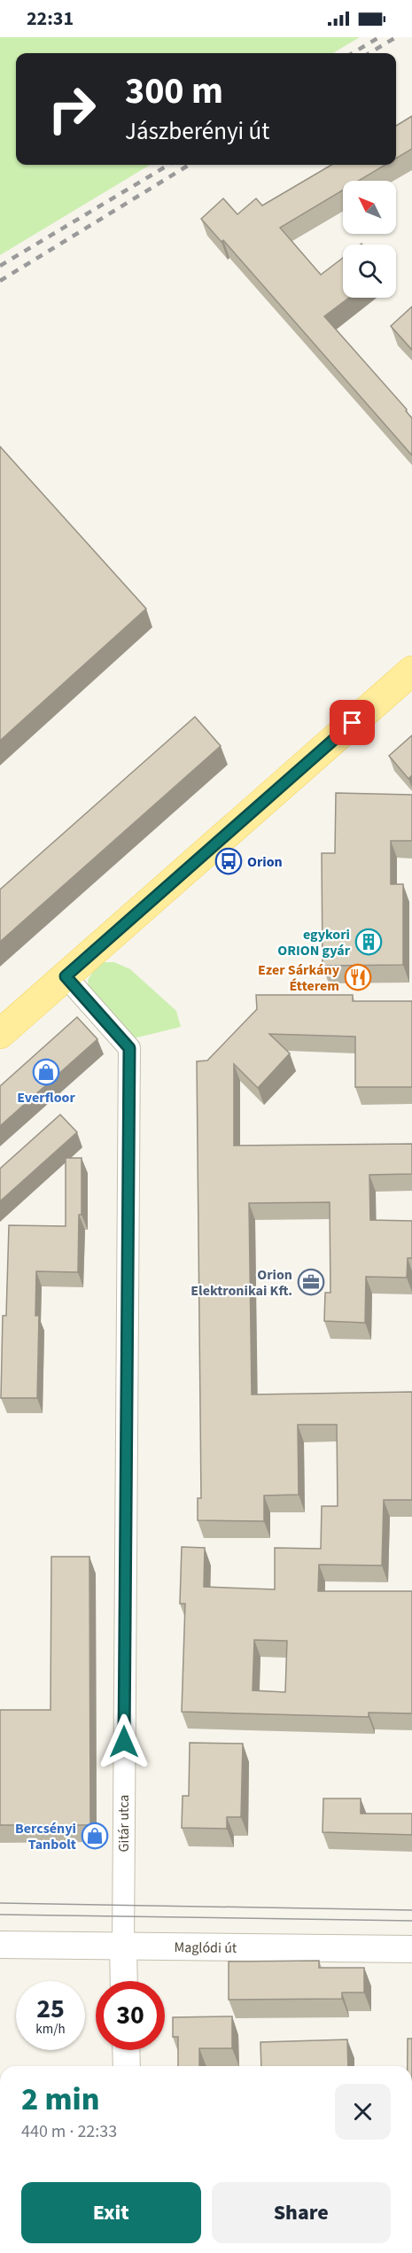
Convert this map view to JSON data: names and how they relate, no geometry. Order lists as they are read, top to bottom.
{
  "streets": {
    "street": ["Gitár utca", "Maglódi út"]
  },
  "crossings": [
    ["Gitár utca", "Maglódi út"]
  ],
  "places": {
    "bus stop": ["Orion"],
    "building": ["egykori ORION gyár"],
    "restaurant": ["Ezer Sárkány Étterem"],
    "shop": ["Everfloor", "Bercsényi Tanbolt"],
    "office": ["Orion Elektronikai Kft."]
  },
  "north": "top left",
  "page": {
    "status": "22:31",
    "turn": ["300 m", "Jászberényi út"],
    "speed": "25 km/h",
    "limit": "30",
    "heading": ["2 min", "440 m · 22:33"],
    "buttons": ["Exit", "Share"]
  }
}
